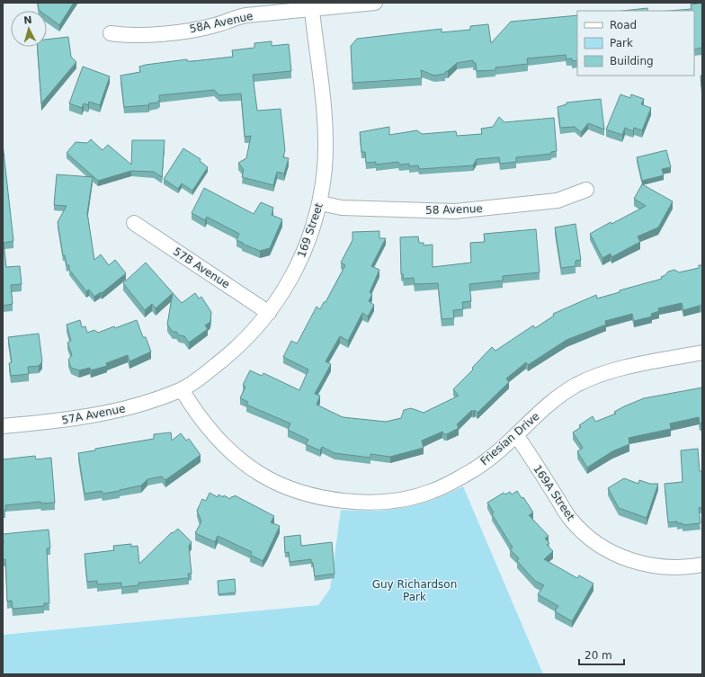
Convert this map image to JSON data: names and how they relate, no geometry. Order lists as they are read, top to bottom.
{
  "streets": {
    "street": [
      "58A Avenue",
      "58 Avenue",
      "169 Street",
      "57B Avenue",
      "57A Avenue",
      "Friesian Drive",
      "169A Street"
    ]
  },
  "crossings": [
    ["58A Avenue", "169 Street"],
    ["58 Avenue", "169 Street"],
    ["169 Street", "57B Avenue"],
    ["169 Street", "57A Avenue"],
    ["169 Street", "Friesian Drive"],
    ["57A Avenue", "Friesian Drive"],
    ["Friesian Drive", "169A Street"]
  ],
  "parks": ["Guy Richardson Park"],
  "legend": ["Road", "Park", "Building"],
  "scale_bar": "20 m",
  "north": "top"
}
